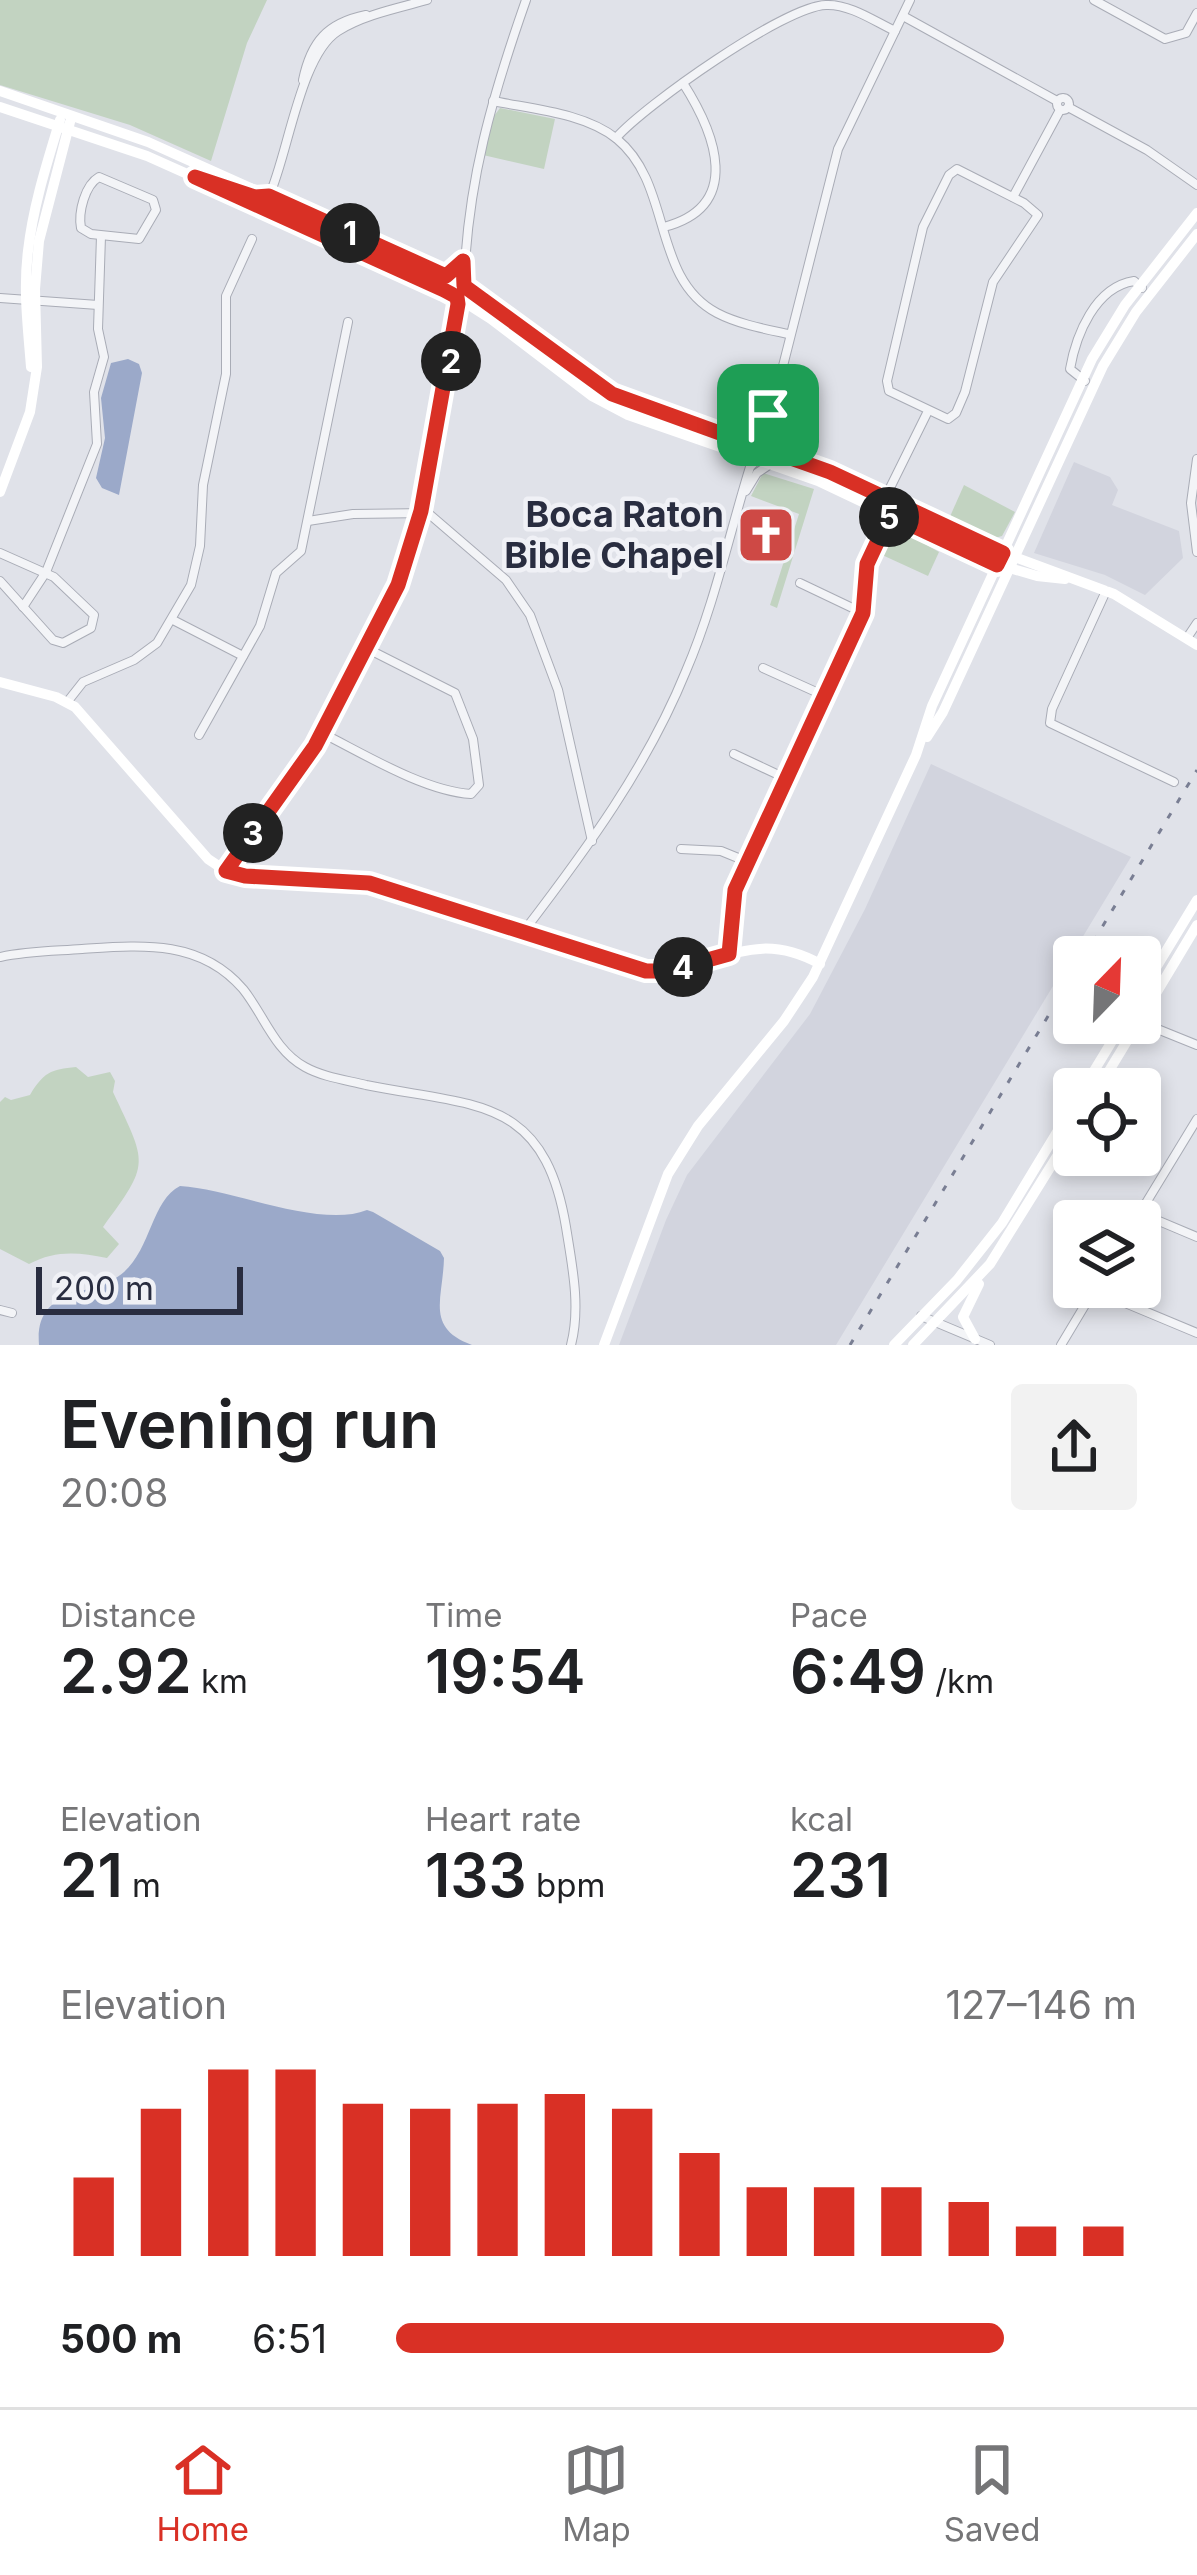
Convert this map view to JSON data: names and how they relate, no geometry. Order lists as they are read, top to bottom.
{
  "places": {
    "church": ["Boca Raton Bible Chapel"]
  },
  "scale_bar": "200 m",
  "north": "top right",
  "page": {
    "pins": [
      "1",
      "2",
      "5",
      "3",
      "4"
    ],
    "scale": "200 m",
    "heading": ["Evening run", "20:08"],
    "stats": [
      ["Distance", "2.92 km"],
      ["Time", "19:54"],
      ["Pace", "6:49 /km"],
      ["Elevation", "21 m"],
      ["Heart rate", "133 bpm"],
      ["kcal", "231"]
    ],
    "chart": ["Elevation", "127–146 m"],
    "list": [
      {
        "name": "500 m",
        "note": "6:51"
      }
    ],
    "tabs": ["Home", "Map", "Saved"]
  }
}
